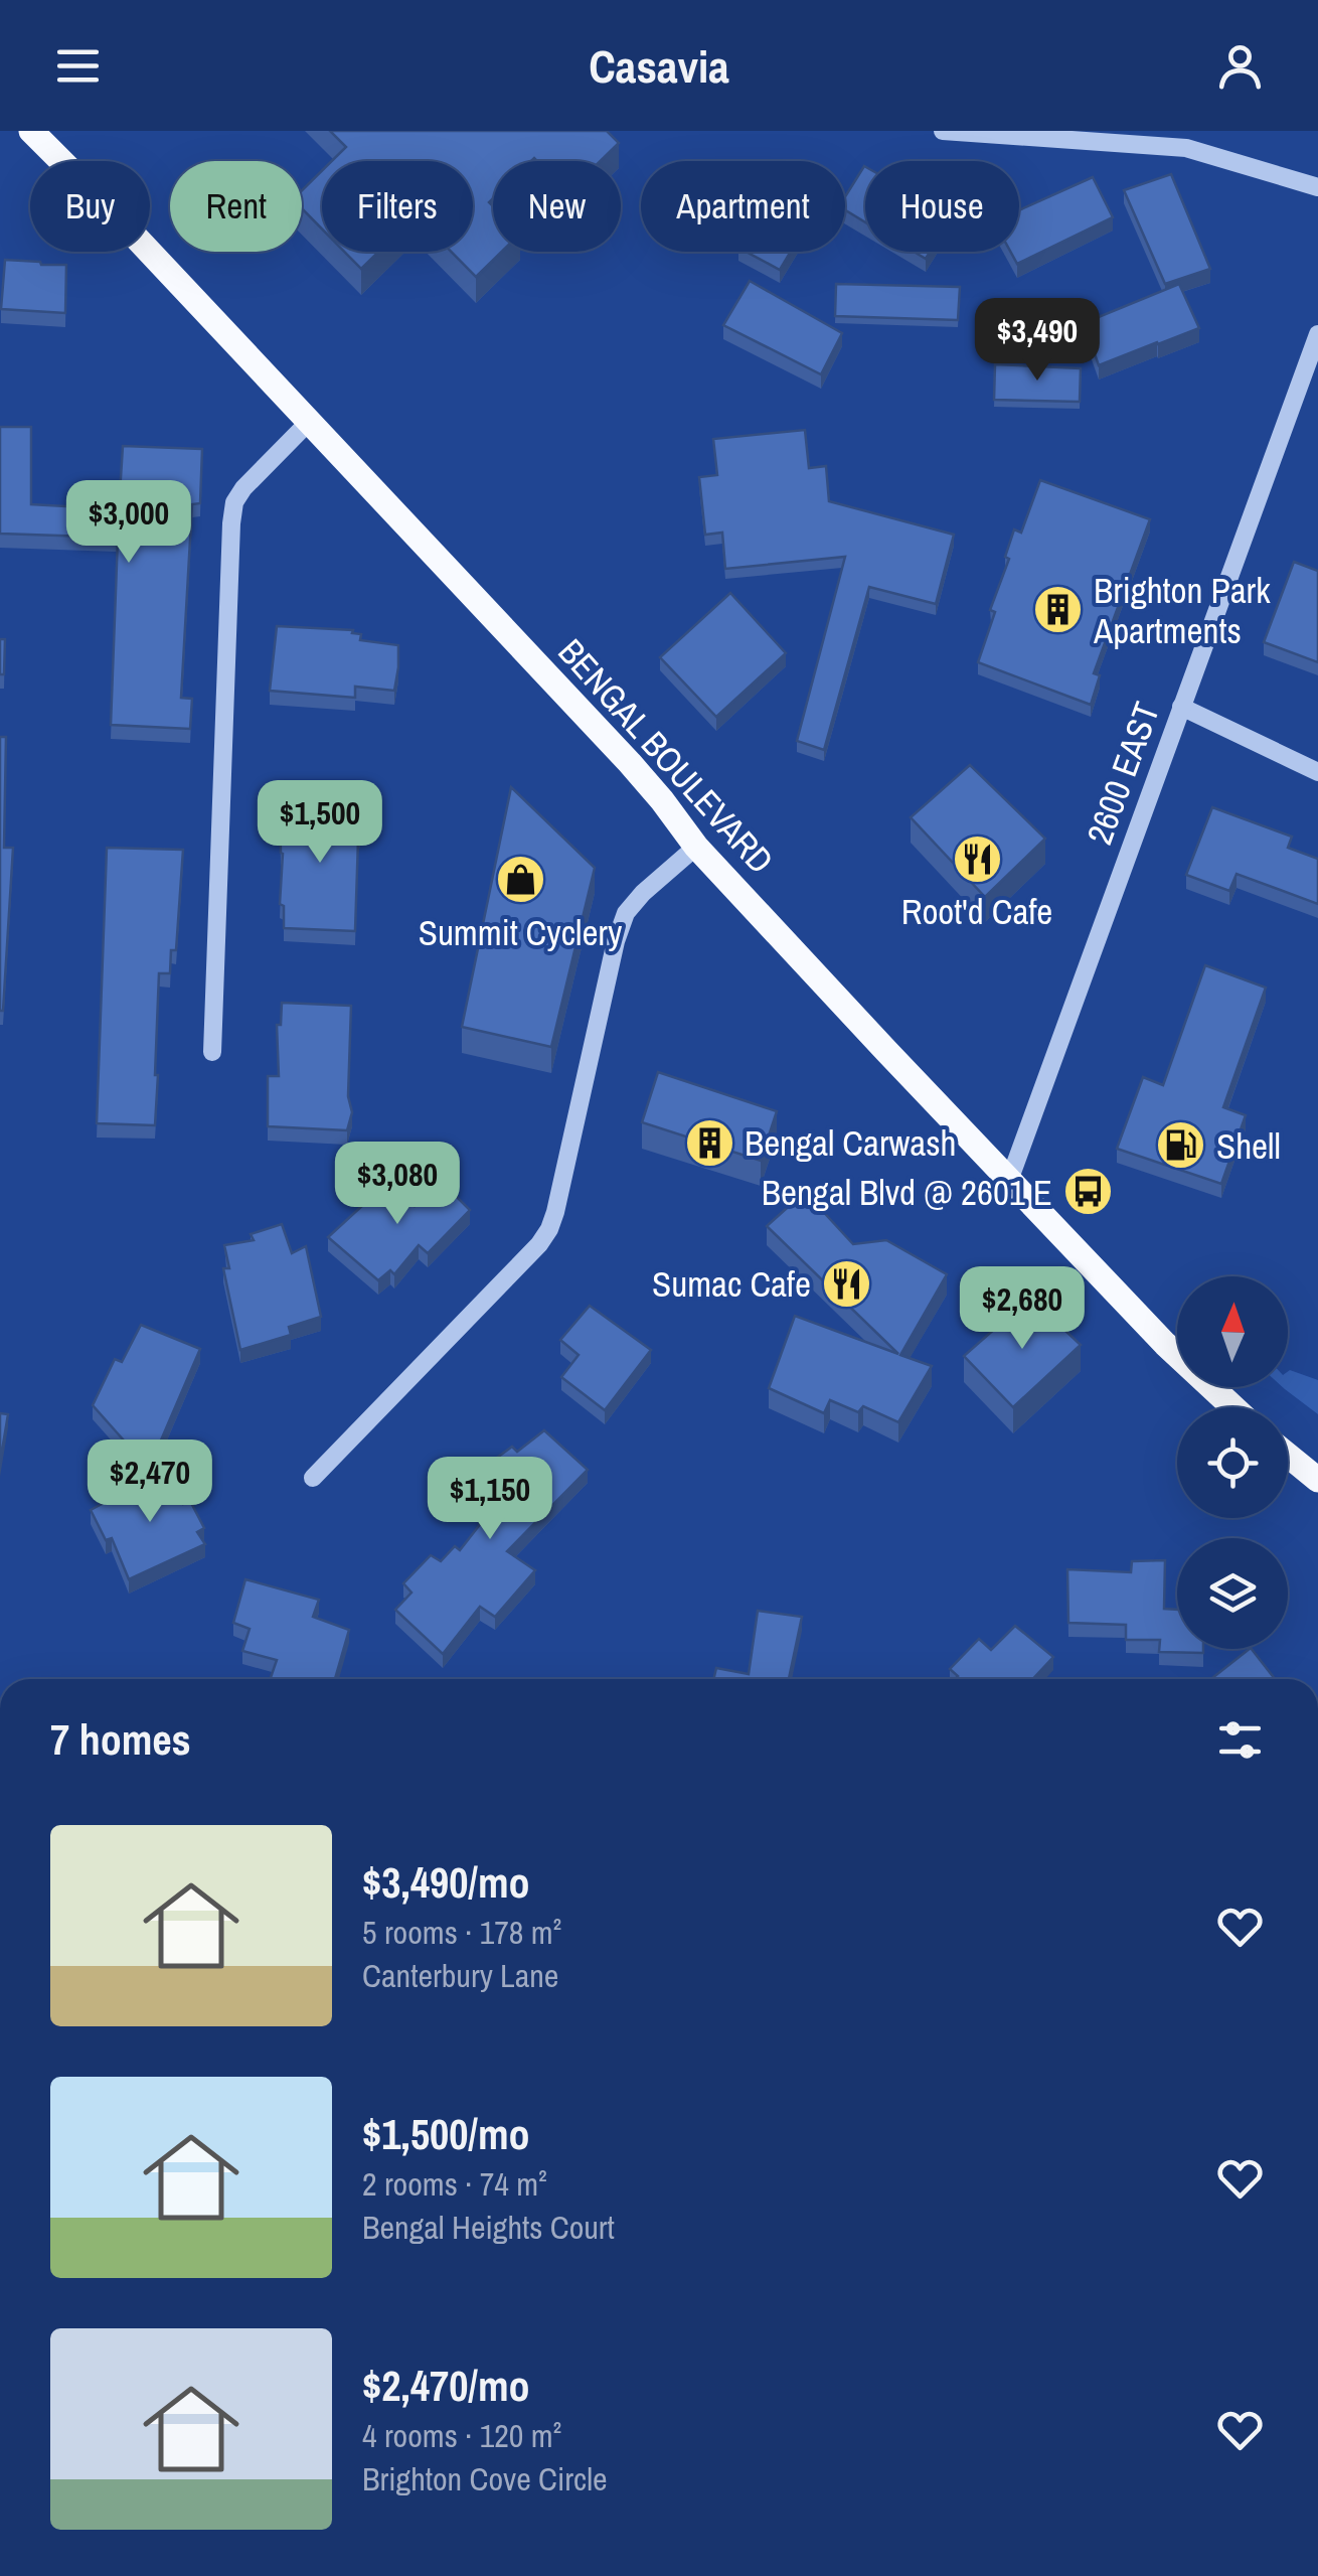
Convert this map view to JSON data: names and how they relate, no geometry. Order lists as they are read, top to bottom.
{
  "streets": {
    "main road": ["BENGAL BOULEVARD"],
    "street": ["2600 EAST"]
  },
  "crossings": [
    ["BENGAL BOULEVARD", "2600 EAST"]
  ],
  "places": {
    "building": ["Brighton Park Apartments", "Bengal Carwash"],
    "restaurant": ["Root'd Cafe", "Sumac Cafe"],
    "shop": ["Summit Cyclery"],
    "fuel station": ["Shell"],
    "bus stop": ["Bengal Blvd @ 2601 E"]
  },
  "north": "top",
  "page": {
    "header": "Casavia",
    "chip": [
      "Buy",
      "Rent",
      "Filters",
      "New",
      "Apartment",
      "House"
    ],
    "price": [
      "$3,490",
      "$3,000",
      "$1,500",
      "$3,080",
      "$2,680",
      "$2,470",
      "$1,150"
    ],
    "heading": "7 homes",
    "list": [
      {
        "name": "$3,490/mo",
        "note": "5 rooms · 178 m² · Canterbury Lane"
      },
      {
        "name": "$1,500/mo",
        "note": "2 rooms · 74 m² · Bengal Heights Court"
      },
      {
        "name": "$2,470/mo",
        "note": "4 rooms · 120 m² · Brighton Cove Circle"
      }
    ]
  }
}
